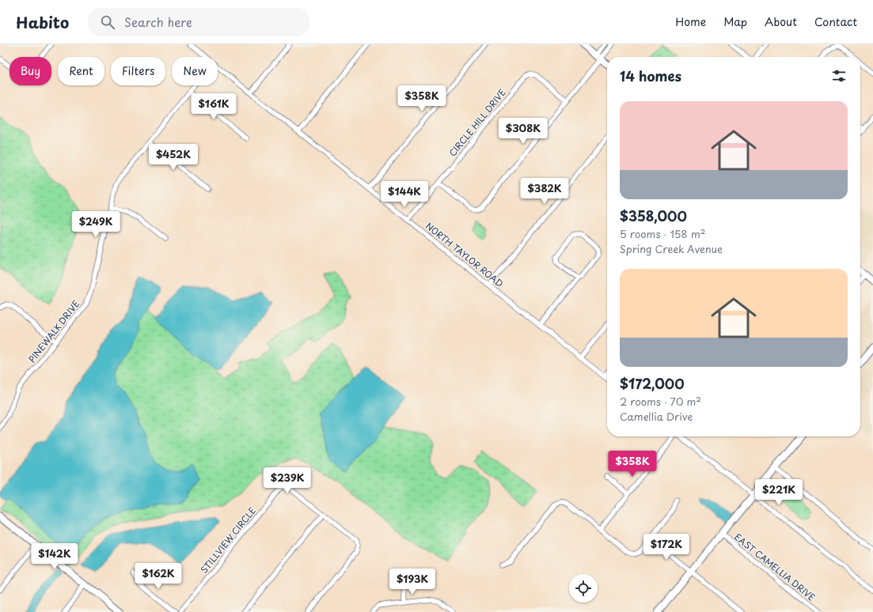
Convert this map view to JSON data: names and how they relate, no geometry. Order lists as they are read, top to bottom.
{
  "streets": {
    "street": [
      "CIRCLE HILL DRIVE",
      "NORTH TAYLOR ROAD",
      "PINEWALK DRIVE",
      "STILLVIEW CIRCLE",
      "EAST CAMELLIA DRIVE"
    ]
  },
  "crossings": [
    ["CIRCLE HILL DRIVE", "NORTH TAYLOR ROAD"]
  ],
  "page": {
    "header": "Habito",
    "search": "Search here",
    "nav": [
      "Home",
      "Map",
      "About",
      "Contact"
    ],
    "chip": [
      "Buy",
      "Rent",
      "Filters",
      "New"
    ],
    "heading": "14 homes",
    "price": [
      "$358K",
      "$161K",
      "$308K",
      "$452K",
      "$382K",
      "$144K",
      "$249K",
      "$358K",
      "$239K",
      "$221K",
      "$172K",
      "$142K",
      "$162K",
      "$193K"
    ],
    "list": [
      {
        "name": "$358,000",
        "note": "5 rooms · 158 m² · Spring Creek Avenue"
      },
      {
        "name": "$172,000",
        "note": "2 rooms · 70 m² · Camellia Drive"
      }
    ]
  }
}
